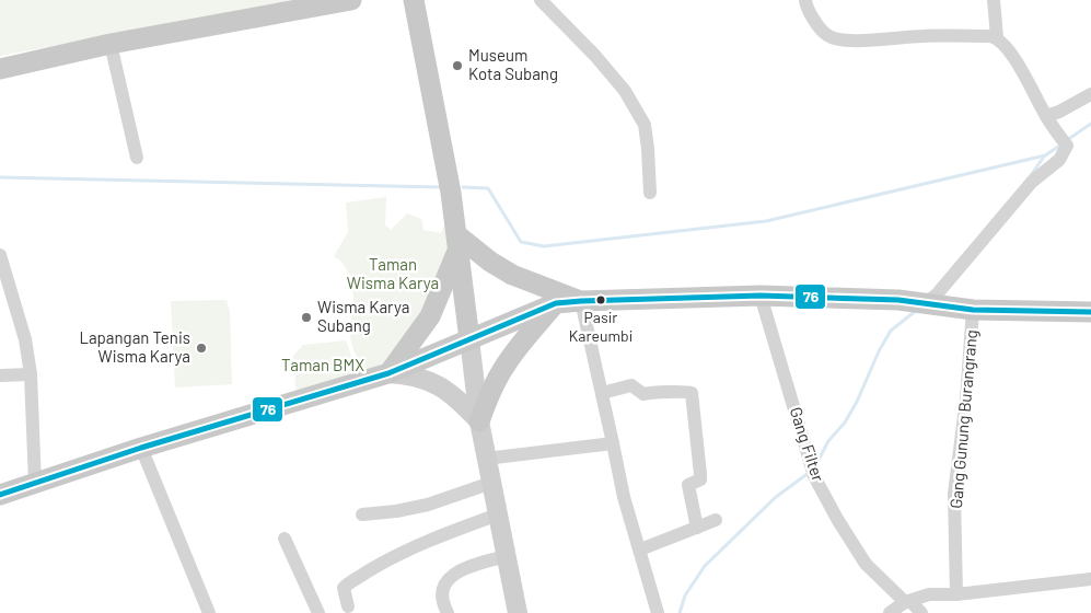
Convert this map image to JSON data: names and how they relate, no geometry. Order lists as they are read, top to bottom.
{
  "streets": {
    "street": ["Gang Gunung Burangrang", "Gang Filter"]
  },
  "parks": ["Taman Wisma Karya", "Taman BMX"],
  "places": [
    "Museum Kota Subang",
    "Pasir Kareumbi",
    "Wisma Karya Subang",
    "Lapangan Tenis Wisma Karya"
  ],
  "lines": ["transit line 76"]
}
